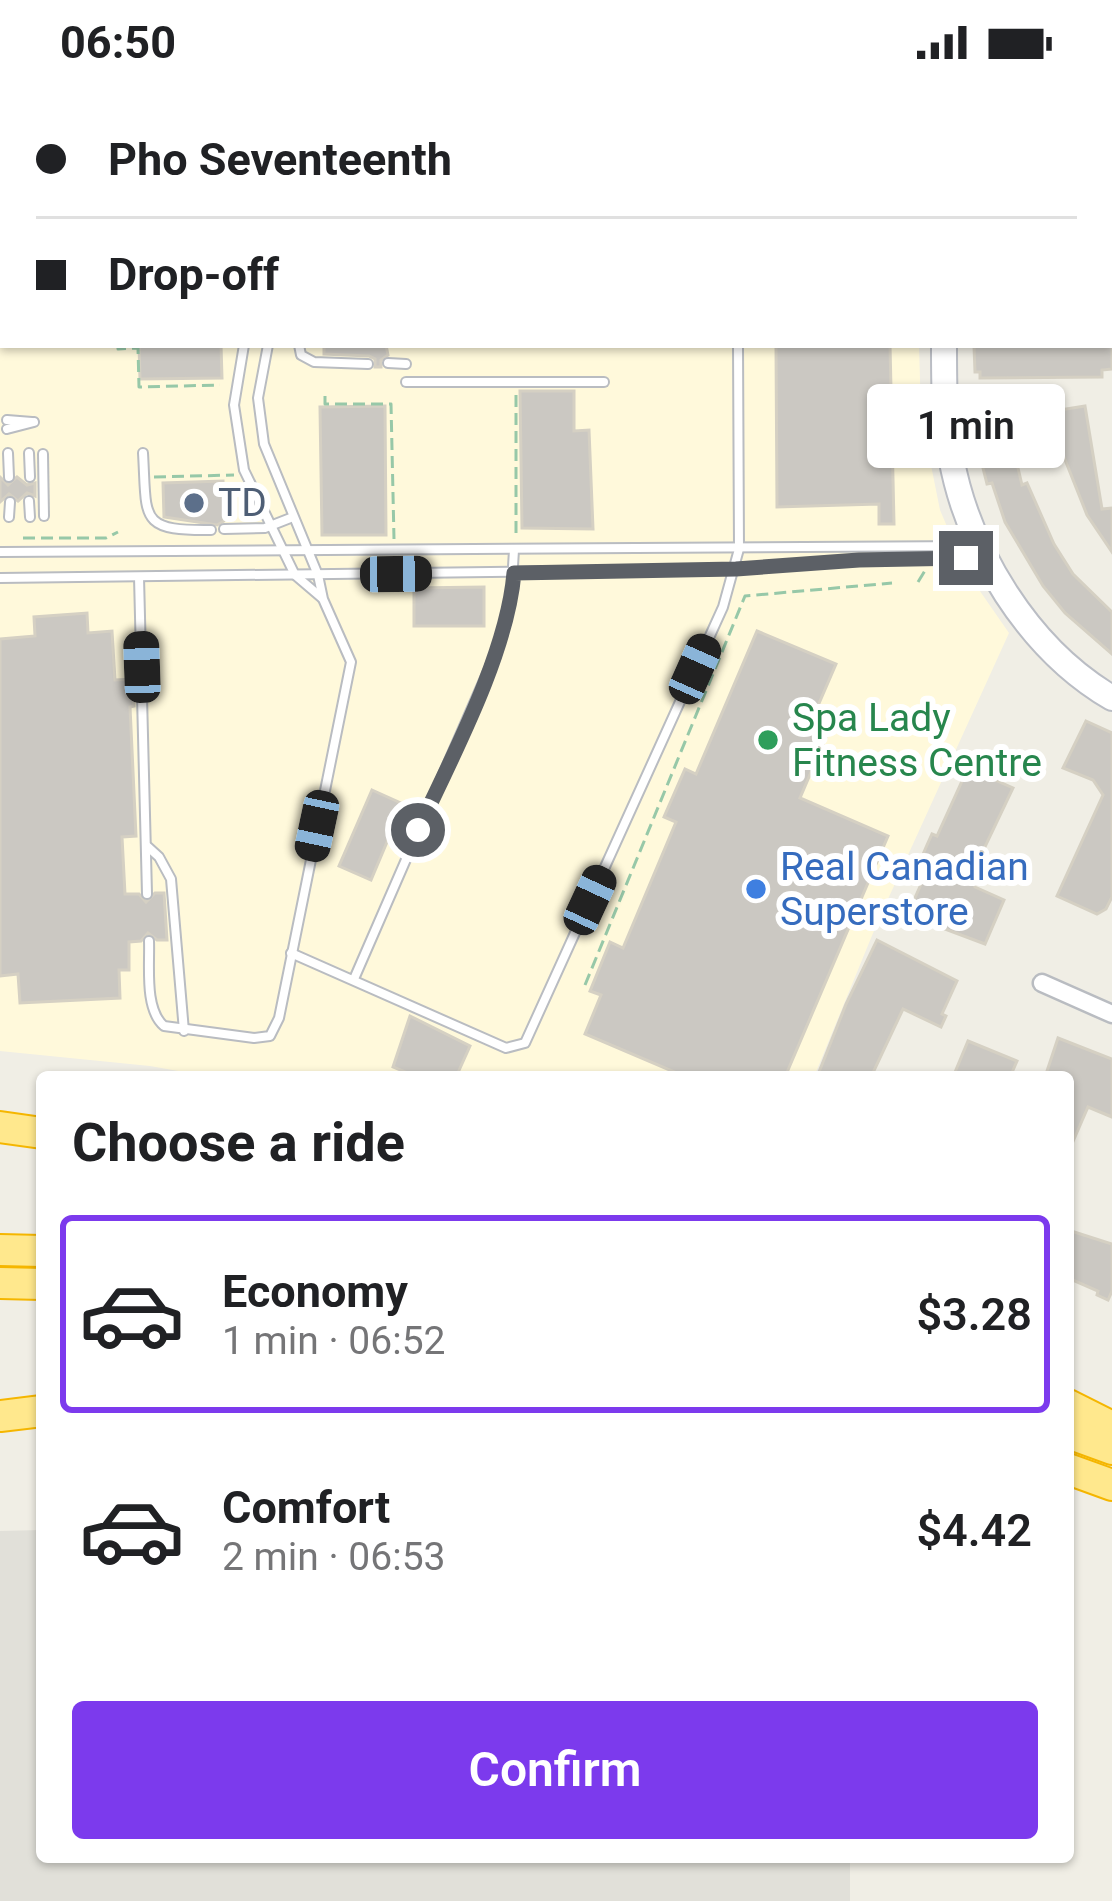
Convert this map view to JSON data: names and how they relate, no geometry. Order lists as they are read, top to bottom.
{
  "places": ["TD", "Spa Lady Fitness Centre", "Real Canadian Superstore"],
  "page": {
    "status": "06:50",
    "banner": ["Pho Seventeenth", "Drop-off"],
    "bubble": "1 min",
    "heading": "Choose a ride",
    "list": [
      {
        "name": "Economy",
        "note": "1 min · 06:52",
        "value": "$3.28"
      },
      {
        "name": "Comfort",
        "note": "2 min · 06:53",
        "value": "$4.42"
      }
    ],
    "buttons": "Confirm"
  }
}
